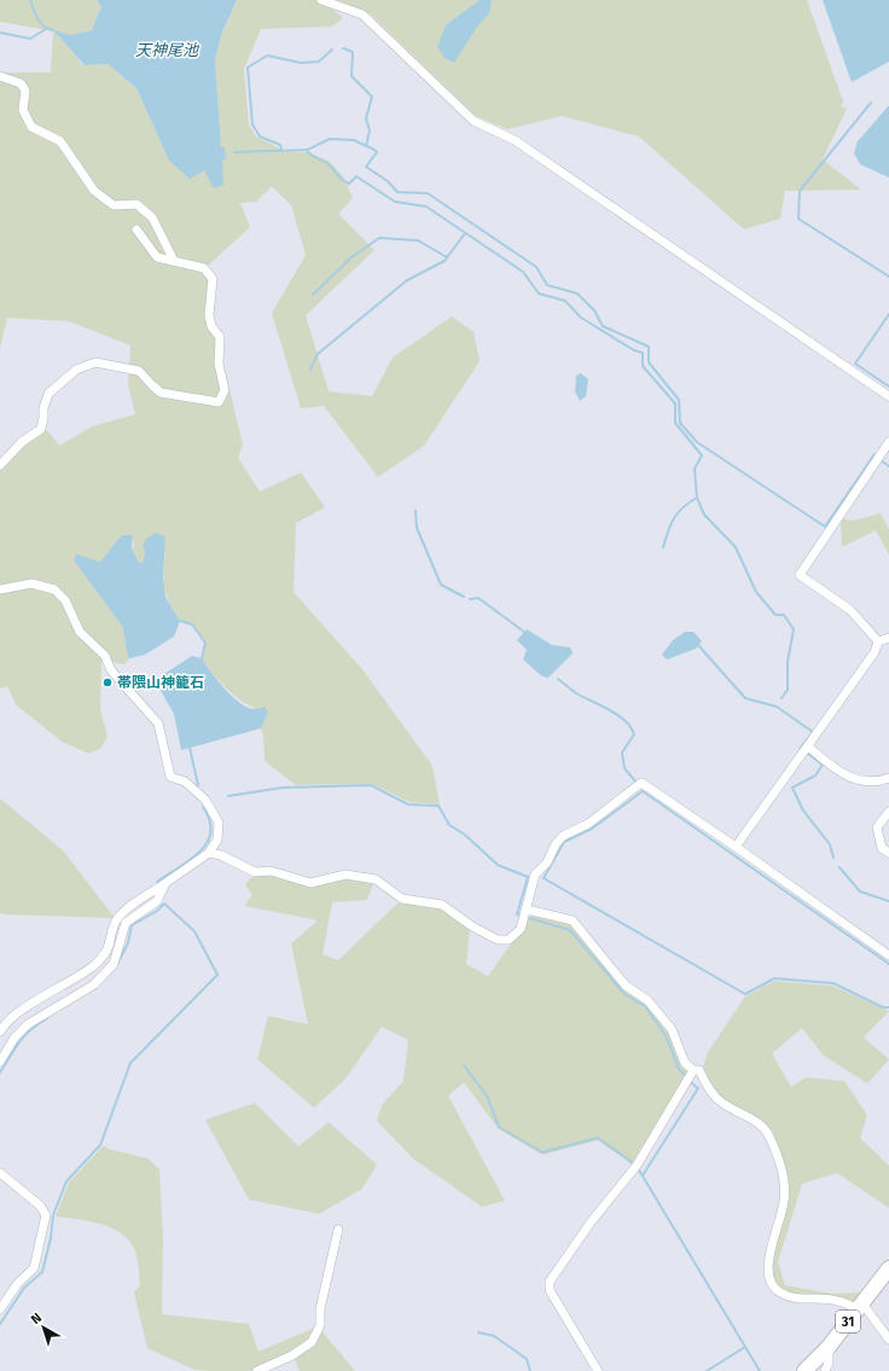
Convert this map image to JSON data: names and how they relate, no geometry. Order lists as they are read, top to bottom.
{
  "streets": {
    "main road": ["31"]
  },
  "water": ["天神尾池"],
  "places": ["帯隈山神籠石"],
  "north": "top left"
}
